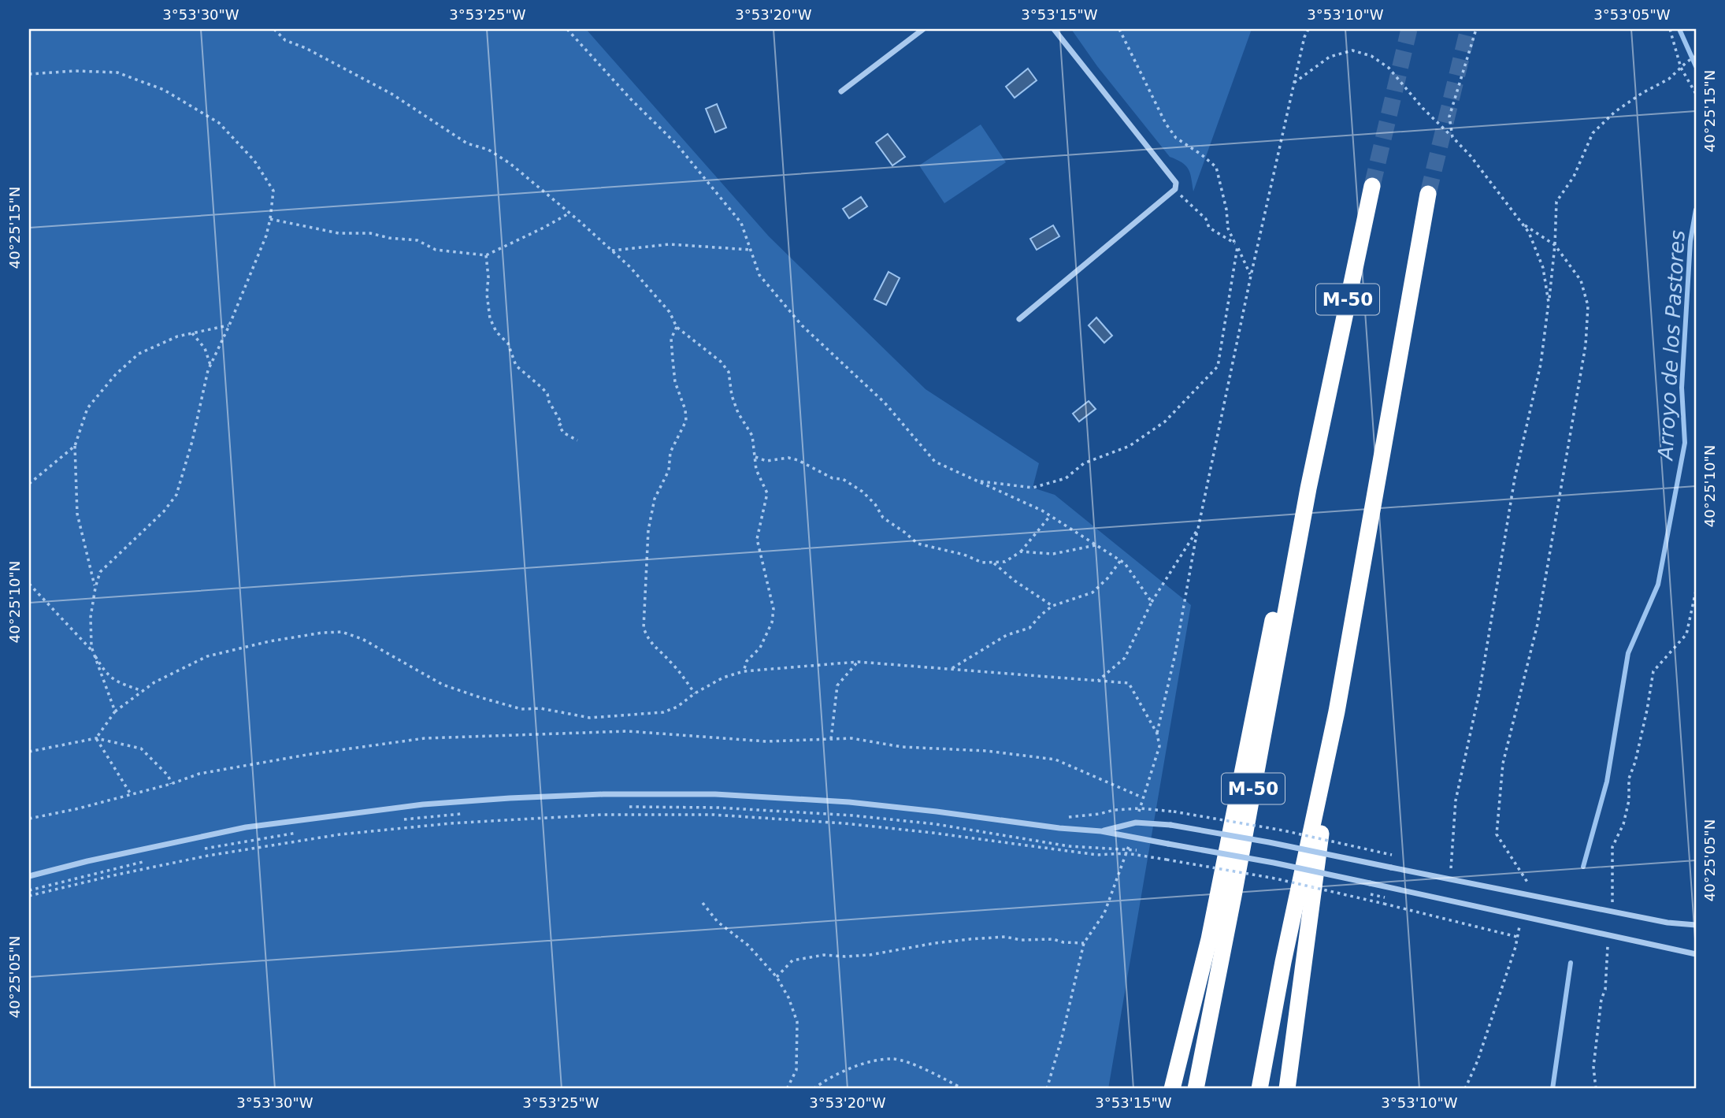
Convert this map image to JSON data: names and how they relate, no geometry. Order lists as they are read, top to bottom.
{
  "streets": {
    "highway": ["M-50"]
  },
  "water": ["Arroyo de los Pastores"],
  "coordinates": [
    "3°53'30\"W",
    "3°53'25\"W",
    "3°53'20\"W",
    "3°53'15\"W",
    "3°53'10\"W",
    "3°53'05\"W",
    "40°25'15\"N",
    "40°25'10\"N",
    "40°25'05\"N"
  ]
}
